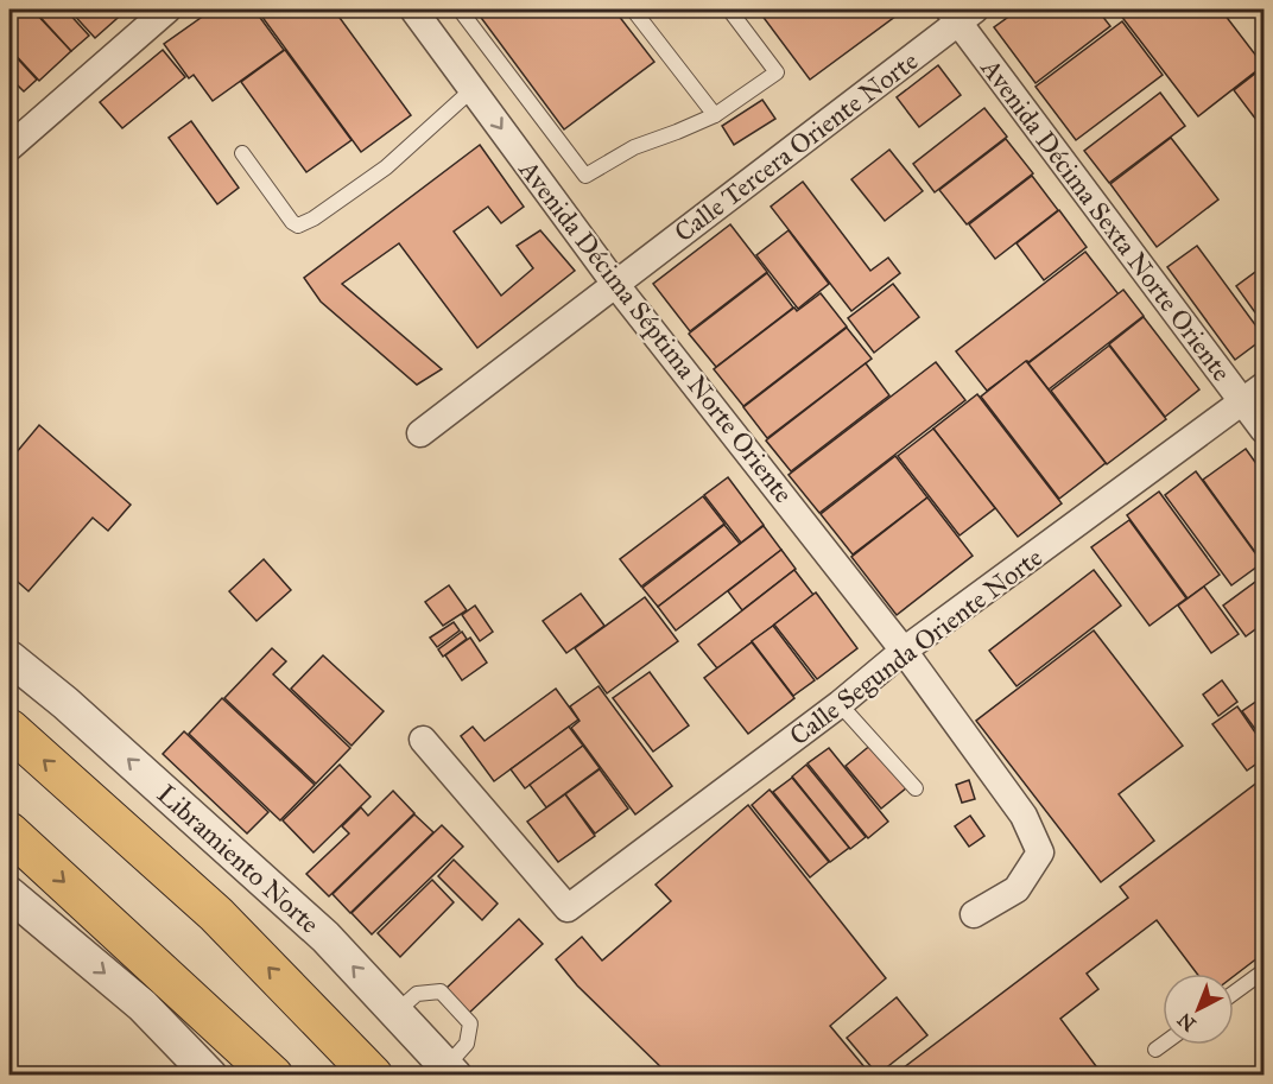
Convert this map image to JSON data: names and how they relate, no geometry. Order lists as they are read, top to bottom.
{
  "streets": {
    "street": [
      "Calle Tercera Oriente Norte",
      "Avenida Décima Sexta Norte Oriente",
      "Avenida Décima Séptima Norte Oriente",
      "Calle Segunda Oriente Norte",
      "Libramiento Norte"
    ]
  },
  "crossings": [
    ["Calle Tercera Oriente Norte", "Avenida Décima Sexta Norte Oriente"],
    ["Calle Tercera Oriente Norte", "Avenida Décima Séptima Norte Oriente"],
    ["Avenida Décima Sexta Norte Oriente", "Calle Segunda Oriente Norte"],
    ["Avenida Décima Séptima Norte Oriente", "Calle Segunda Oriente Norte"]
  ],
  "north": "bottom left"
}
